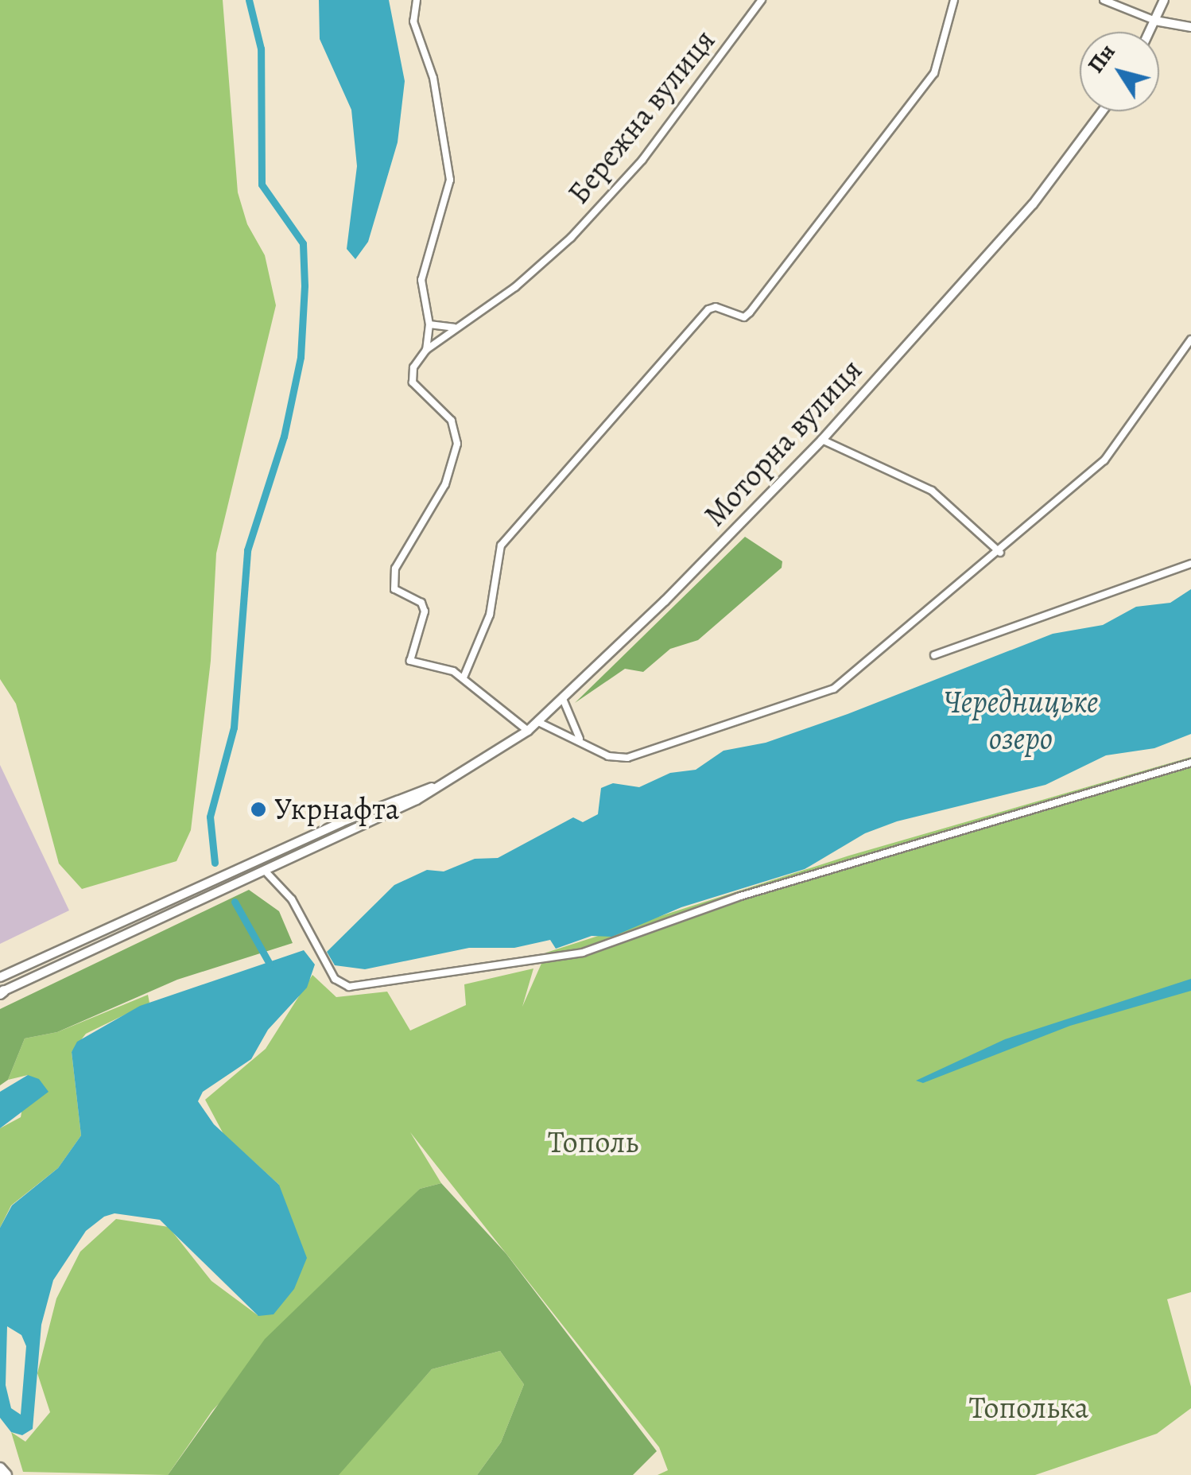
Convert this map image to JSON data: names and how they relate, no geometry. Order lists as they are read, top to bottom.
{
  "streets": {
    "street": ["Бережна вулиця", "Моторна вулиця"]
  },
  "water": ["Чередницьке озеро"],
  "parks": ["Тополь", "Тополька"],
  "places": ["Укрнафта"],
  "north": "top left"
}
